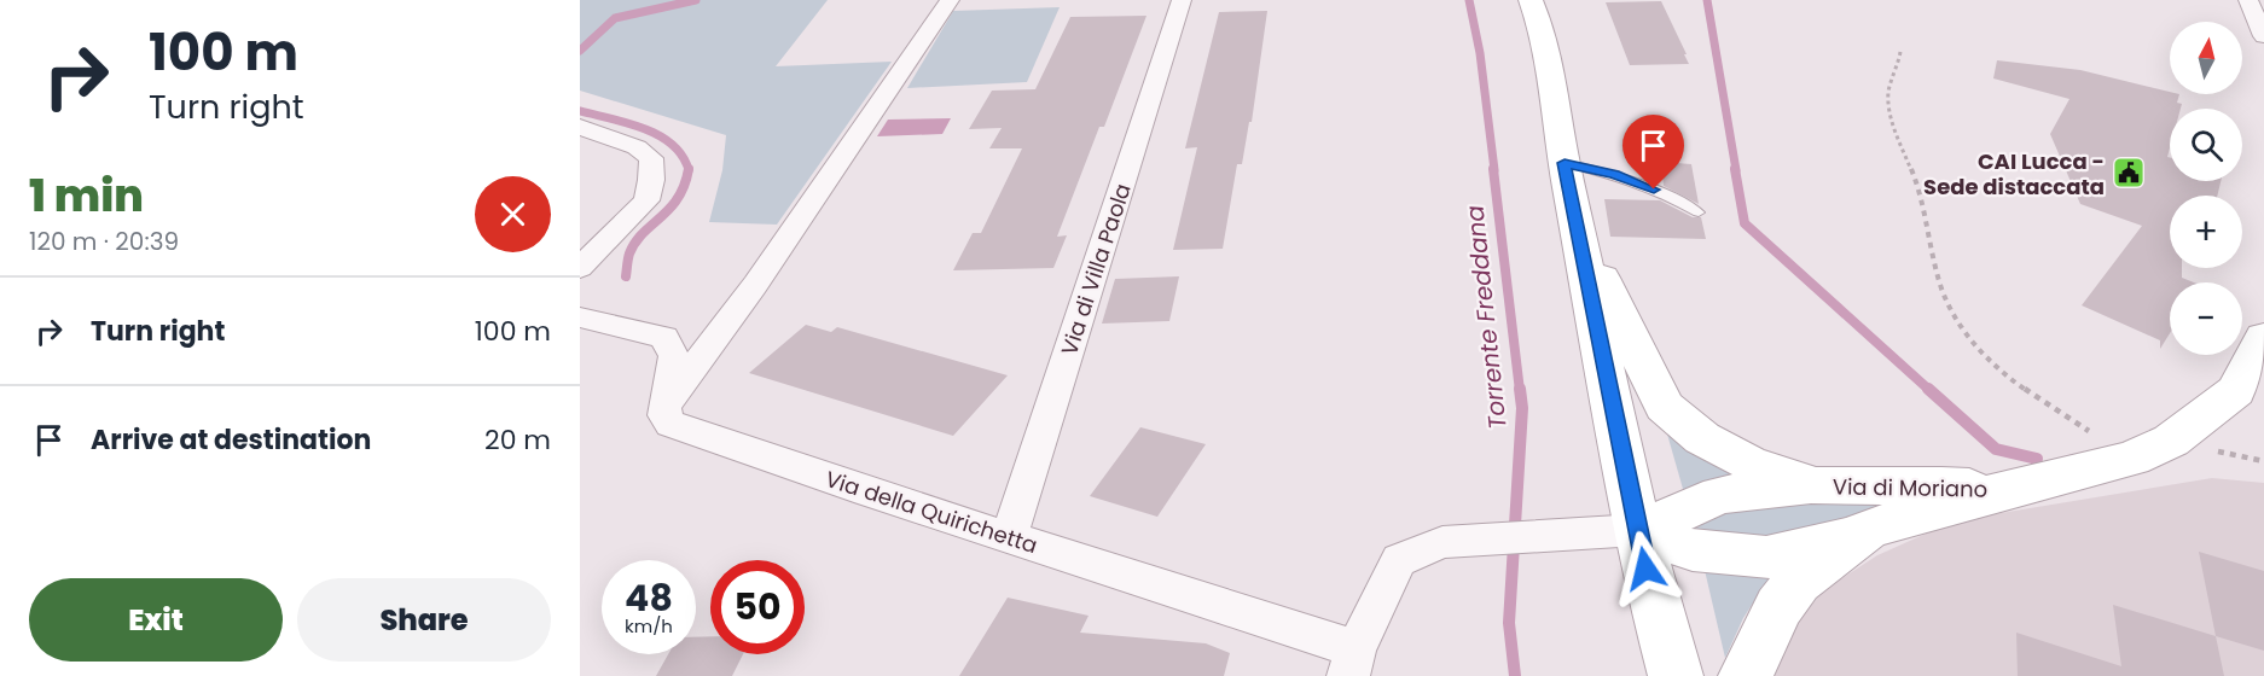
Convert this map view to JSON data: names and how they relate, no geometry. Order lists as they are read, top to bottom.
{
  "streets": {
    "main road": ["Via di Moriano"],
    "street": ["Via di Villa Paola", "Via della Quirichetta"]
  },
  "crossings": [
    ["Via di Villa Paola", "Via della Quirichetta"],
    ["Via di Moriano", "Via della Quirichetta"]
  ],
  "water": ["Torrente Freddana"],
  "places": {
    "public building": ["CAI Lucca - Sede distaccata"]
  },
  "north": "top",
  "page": {
    "turn": ["100 m", "Turn right"],
    "map_buttons": ["+", "−"],
    "heading": ["1 min", "120 m · 20:39"],
    "list": [
      {
        "name": "Turn right",
        "value": "100 m"
      },
      {
        "name": "Arrive at destination",
        "value": "20 m"
      }
    ],
    "speed": "48 km/h",
    "limit": "50",
    "buttons": ["Exit", "Share"]
  }
}
